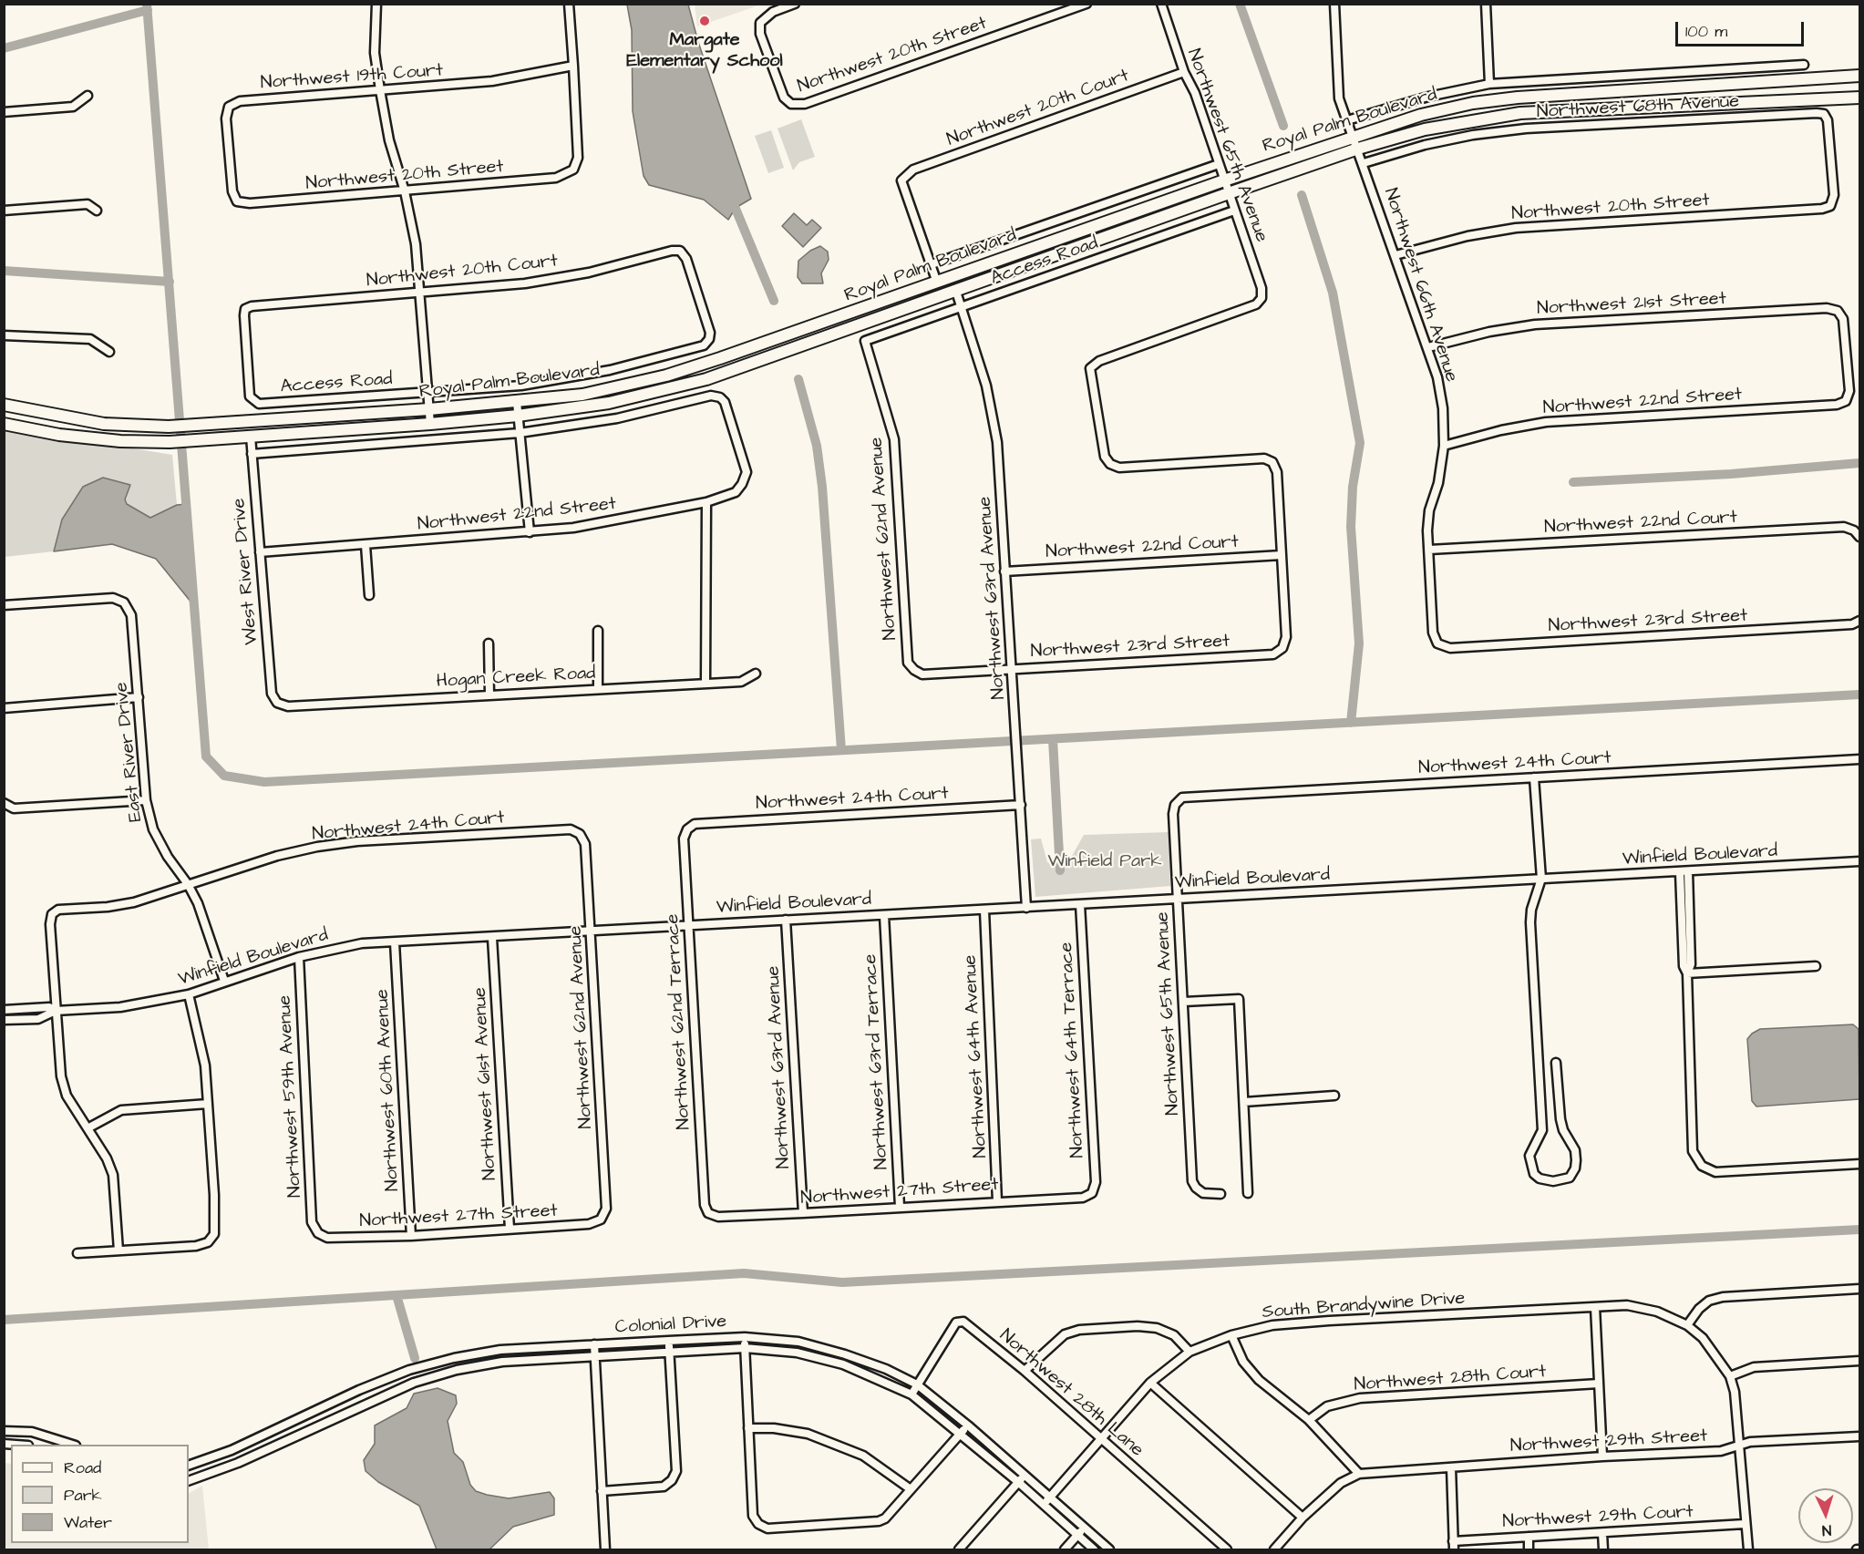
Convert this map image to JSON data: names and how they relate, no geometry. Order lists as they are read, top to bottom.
{
  "streets": {
    "main road": ["Royal Palm Boulevard"],
    "street": [
      "Northwest 20th Street",
      "Northwest 19th Court",
      "Northwest 68th Avenue",
      "Northwest 20th Court",
      "Northwest 65th Avenue",
      "Access Road",
      "Northwest 66th Avenue",
      "Northwest 21st Street",
      "Northwest 22nd Street",
      "Northwest 22nd Court",
      "Northwest 62nd Avenue",
      "West River Drive",
      "Northwest 63rd Avenue",
      "Northwest 23rd Street",
      "Hogan Creek Road",
      "East River Drive",
      "Northwest 24th Court",
      "Winfield Boulevard",
      "Northwest 62nd Terrace",
      "Northwest 64th Terrace",
      "Northwest 64th Avenue",
      "Northwest 63rd Terrace",
      "Northwest 61st Avenue",
      "Northwest 60th Avenue",
      "Northwest 59th Avenue",
      "Northwest 27th Street",
      "South Brandywine Drive",
      "Colonial Drive",
      "Northwest 28th Court",
      "Northwest 28th Lane",
      "Northwest 29th Street",
      "Northwest 29th Court"
    ]
  },
  "crossings": [
    ["Northwest 20th Street", "Northwest 19th Court"],
    ["Northwest 20th Street", "Northwest 68th Avenue"],
    ["Northwest 20th Street", "Northwest 66th Avenue"],
    ["Northwest 68th Avenue", "Northwest 66th Avenue"],
    ["Northwest 20th Court", "Northwest 65th Avenue"],
    ["Northwest 20th Court", "Access Road"],
    ["Royal Palm Boulevard", "Northwest 65th Avenue"],
    ["Royal Palm Boulevard", "Northwest 66th Avenue"],
    ["Royal Palm Boulevard", "West River Drive"],
    ["Royal Palm Boulevard", "Northwest 63rd Avenue"],
    ["Northwest 65th Avenue", "Access Road"],
    ["Northwest 65th Avenue", "Northwest 22nd Court"],
    ["Northwest 65th Avenue", "Northwest 23rd Street"],
    ["Northwest 65th Avenue", "Northwest 24th Court"],
    ["Northwest 65th Avenue", "Winfield Boulevard"],
    ["Access Road", "Northwest 62nd Avenue"],
    ["Access Road", "Northwest 63rd Avenue"],
    ["Northwest 66th Avenue", "Northwest 21st Street"],
    ["Northwest 66th Avenue", "Northwest 22nd Street"],
    ["Northwest 66th Avenue", "Northwest 22nd Court"],
    ["Northwest 66th Avenue", "Northwest 23rd Street"],
    ["Northwest 21st Street", "Northwest 22nd Street"],
    ["Northwest 22nd Street", "West River Drive"],
    ["Northwest 22nd Court", "Northwest 63rd Avenue"],
    ["Northwest 22nd Court", "Northwest 23rd Street"],
    ["Northwest 62nd Avenue", "Northwest 23rd Street"],
    ["Northwest 62nd Avenue", "Northwest 24th Court"],
    ["Northwest 62nd Avenue", "Winfield Boulevard"],
    ["Northwest 62nd Avenue", "Northwest 27th Street"],
    ["West River Drive", "Hogan Creek Road"],
    ["Northwest 63rd Avenue", "Northwest 23rd Street"],
    ["Northwest 63rd Avenue", "Northwest 24th Court"],
    ["Northwest 63rd Avenue", "Winfield Boulevard"],
    ["Northwest 63rd Avenue", "Northwest 27th Street"],
    ["East River Drive", "Northwest 24th Court"],
    ["East River Drive", "Winfield Boulevard"],
    ["Northwest 24th Court", "Winfield Boulevard"],
    ["Northwest 24th Court", "Northwest 62nd Terrace"],
    ["Winfield Boulevard", "Northwest 62nd Terrace"],
    ["Winfield Boulevard", "Northwest 64th Terrace"],
    ["Winfield Boulevard", "Northwest 64th Avenue"],
    ["Winfield Boulevard", "Northwest 63rd Terrace"],
    ["Winfield Boulevard", "Northwest 61st Avenue"],
    ["Winfield Boulevard", "Northwest 60th Avenue"],
    ["Winfield Boulevard", "Northwest 59th Avenue"],
    ["Northwest 62nd Terrace", "Northwest 27th Street"],
    ["Northwest 64th Terrace", "Northwest 27th Street"],
    ["Northwest 64th Avenue", "Northwest 27th Street"],
    ["Northwest 63rd Terrace", "Northwest 27th Street"],
    ["Northwest 61st Avenue", "Northwest 27th Street"],
    ["Northwest 60th Avenue", "Northwest 27th Street"],
    ["Northwest 59th Avenue", "Northwest 27th Street"],
    ["South Brandywine Drive", "Colonial Drive"],
    ["South Brandywine Drive", "Northwest 28th Lane"],
    ["Colonial Drive", "Northwest 28th Lane"]
  ],
  "parks": ["Winfield Park"],
  "places": ["Margate Elementary School"],
  "legend": ["Road", "Park", "Water"],
  "scale_bar": "100 m",
  "north": "bottom"
}
